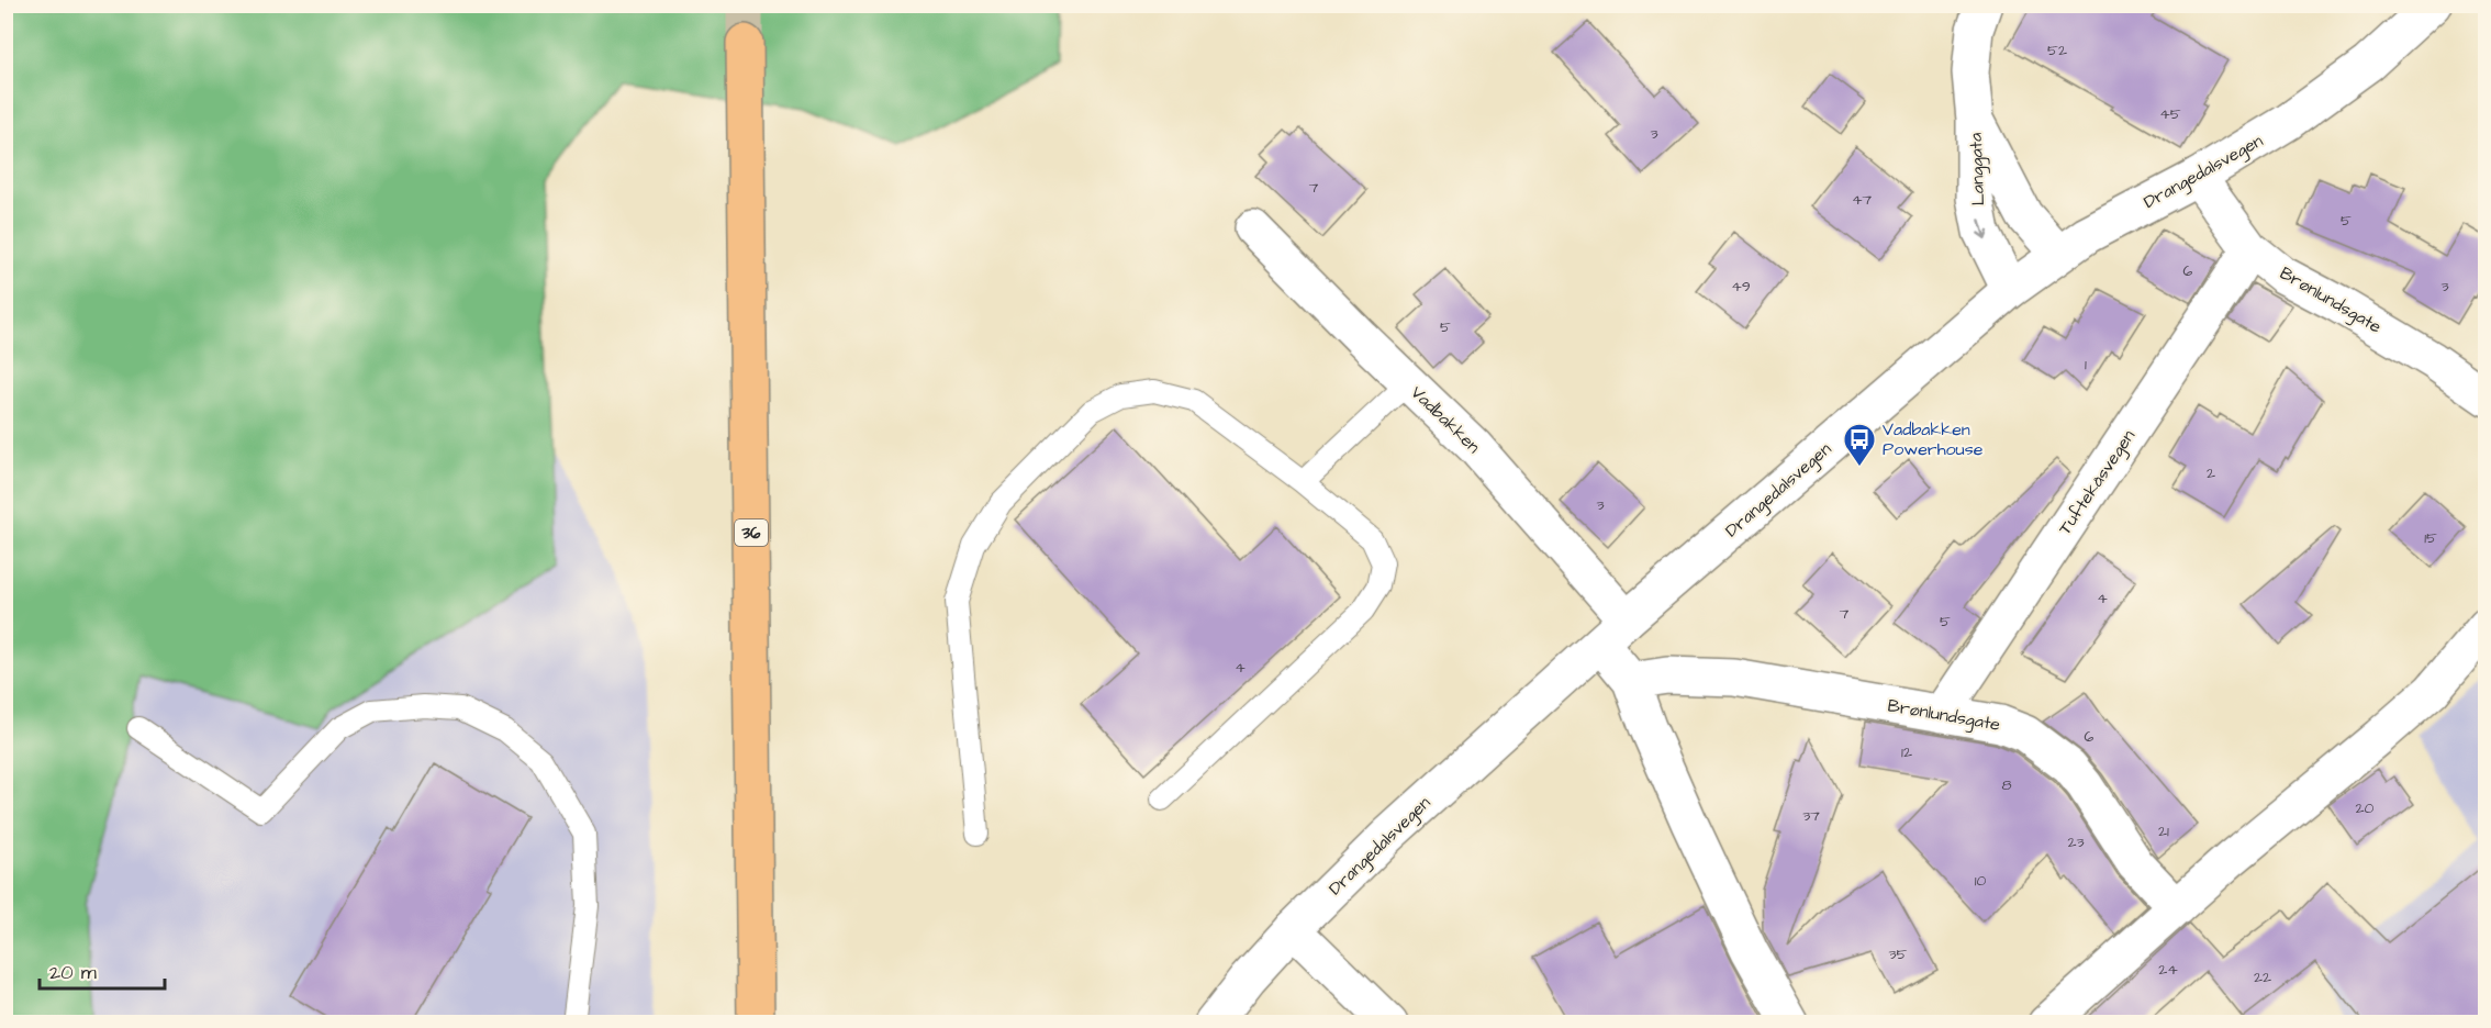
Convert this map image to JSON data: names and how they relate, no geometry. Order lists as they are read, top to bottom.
{
  "streets": {
    "highway": ["36"],
    "street": [
      "Langgata",
      "Drangedalsvegen",
      "Brønlundsgate",
      "Vadbakken",
      "Tuftekåsvegen"
    ]
  },
  "crossings": [
    ["Langgata", "Drangedalsvegen"],
    ["Drangedalsvegen", "Brønlundsgate"],
    ["Drangedalsvegen", "Vadbakken"],
    ["Brønlundsgate", "Tuftekåsvegen"]
  ],
  "places": {
    "bus stop": ["Vadbakken Powerhouse"]
  },
  "house_numbers": [
    "52",
    "45",
    "3",
    "7",
    "47",
    "5",
    "6",
    "49",
    "3",
    "5",
    "1",
    "2",
    "3",
    "15",
    "4",
    "7",
    "5",
    "4",
    "6",
    "12",
    "8",
    "20",
    "37",
    "21",
    "23",
    "10",
    "35",
    "24",
    "22"
  ],
  "scale_bar": "20 m"
}
